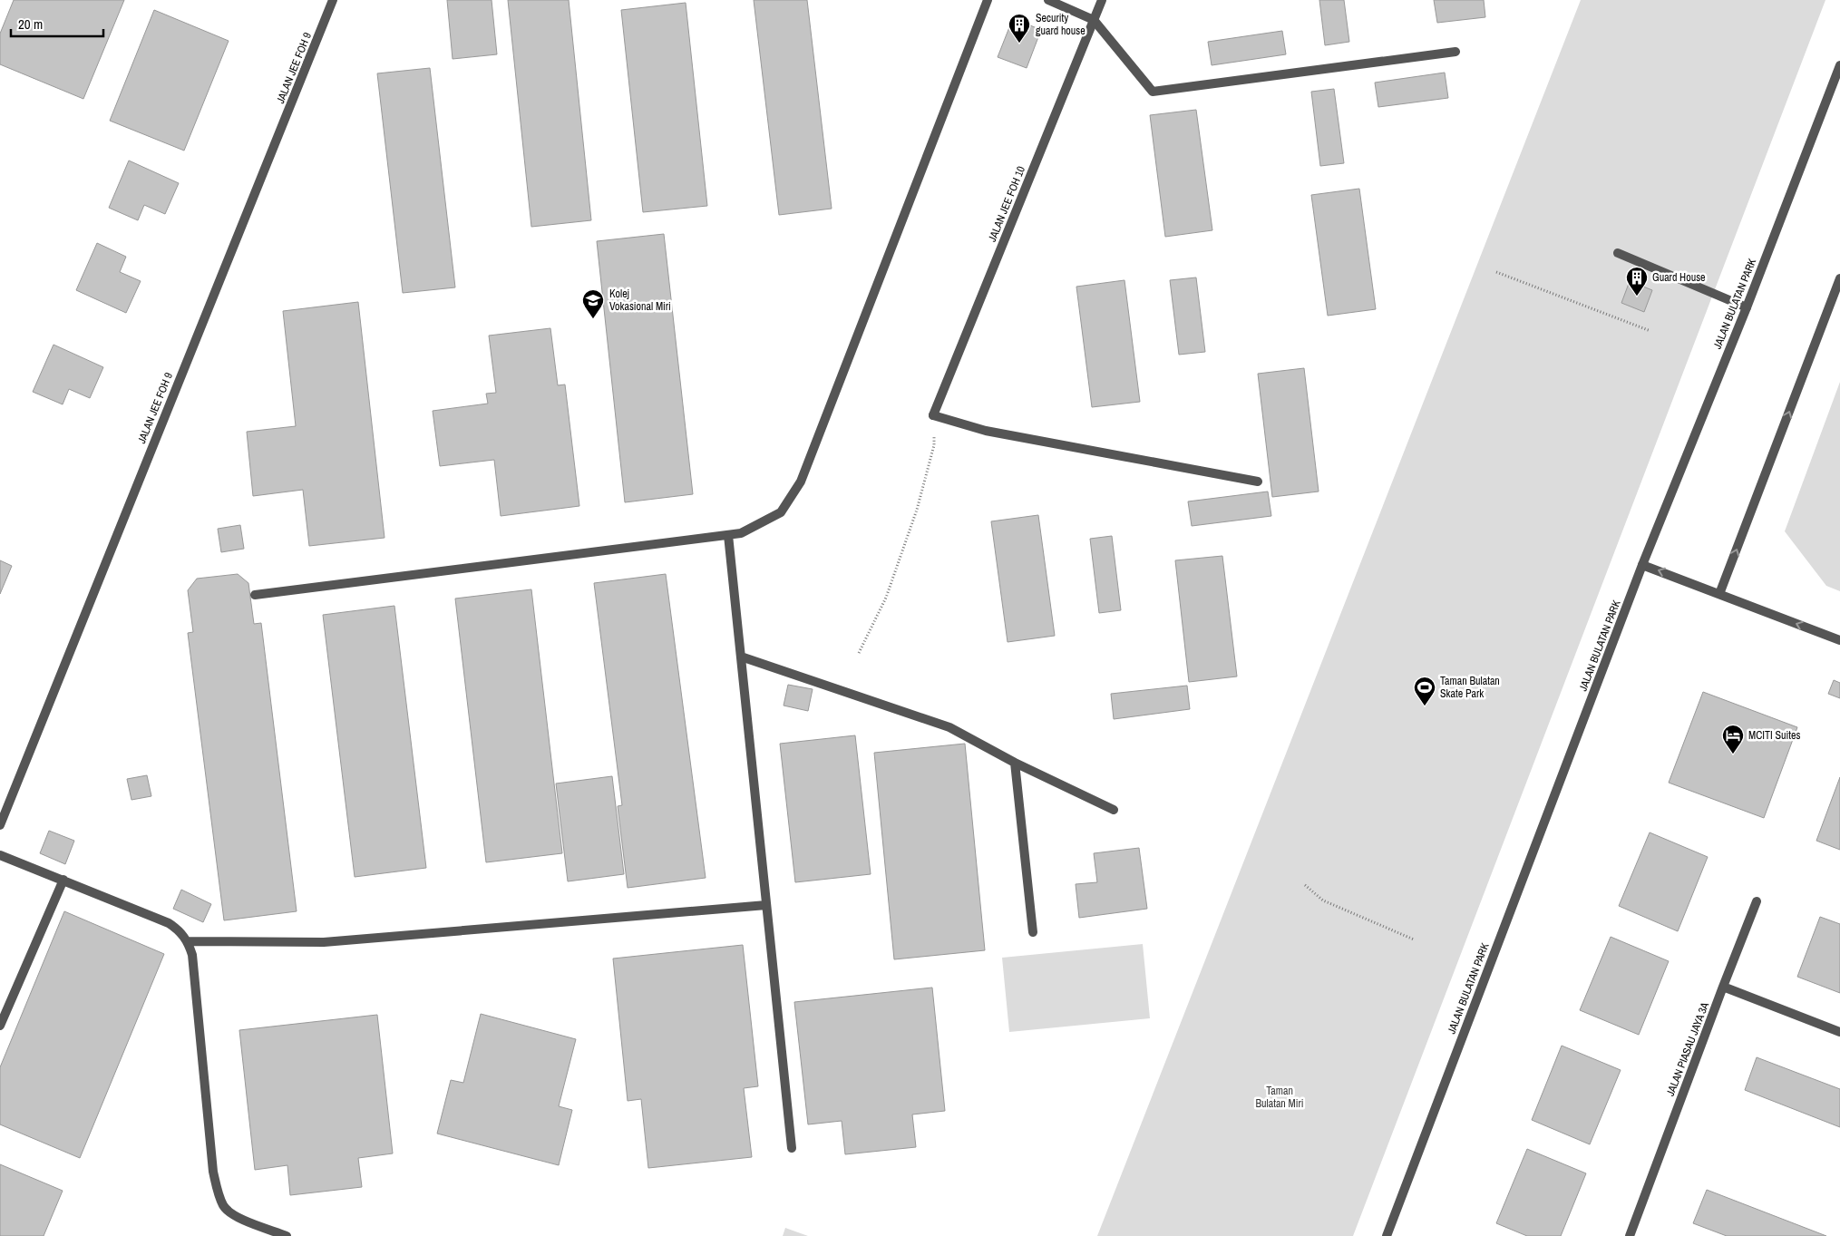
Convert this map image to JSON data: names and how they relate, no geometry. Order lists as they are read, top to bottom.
{
  "streets": {
    "street": [
      "JALAN JEE FOH 9",
      "JALAN JEE FOH 10",
      "JALAN BULATAN PARK",
      "JALAN PIASAU JAYA 3A"
    ]
  },
  "parks": ["Taman Bulatan Miri"],
  "places": {
    "building": ["Security guard house", "Guard House"],
    "school or university": ["Kolej Vokasional Miri"],
    "sports": ["Taman Bulatan Skate Park"],
    "hotel": ["MCITI Suites"]
  },
  "scale_bar": "20 m"
}
